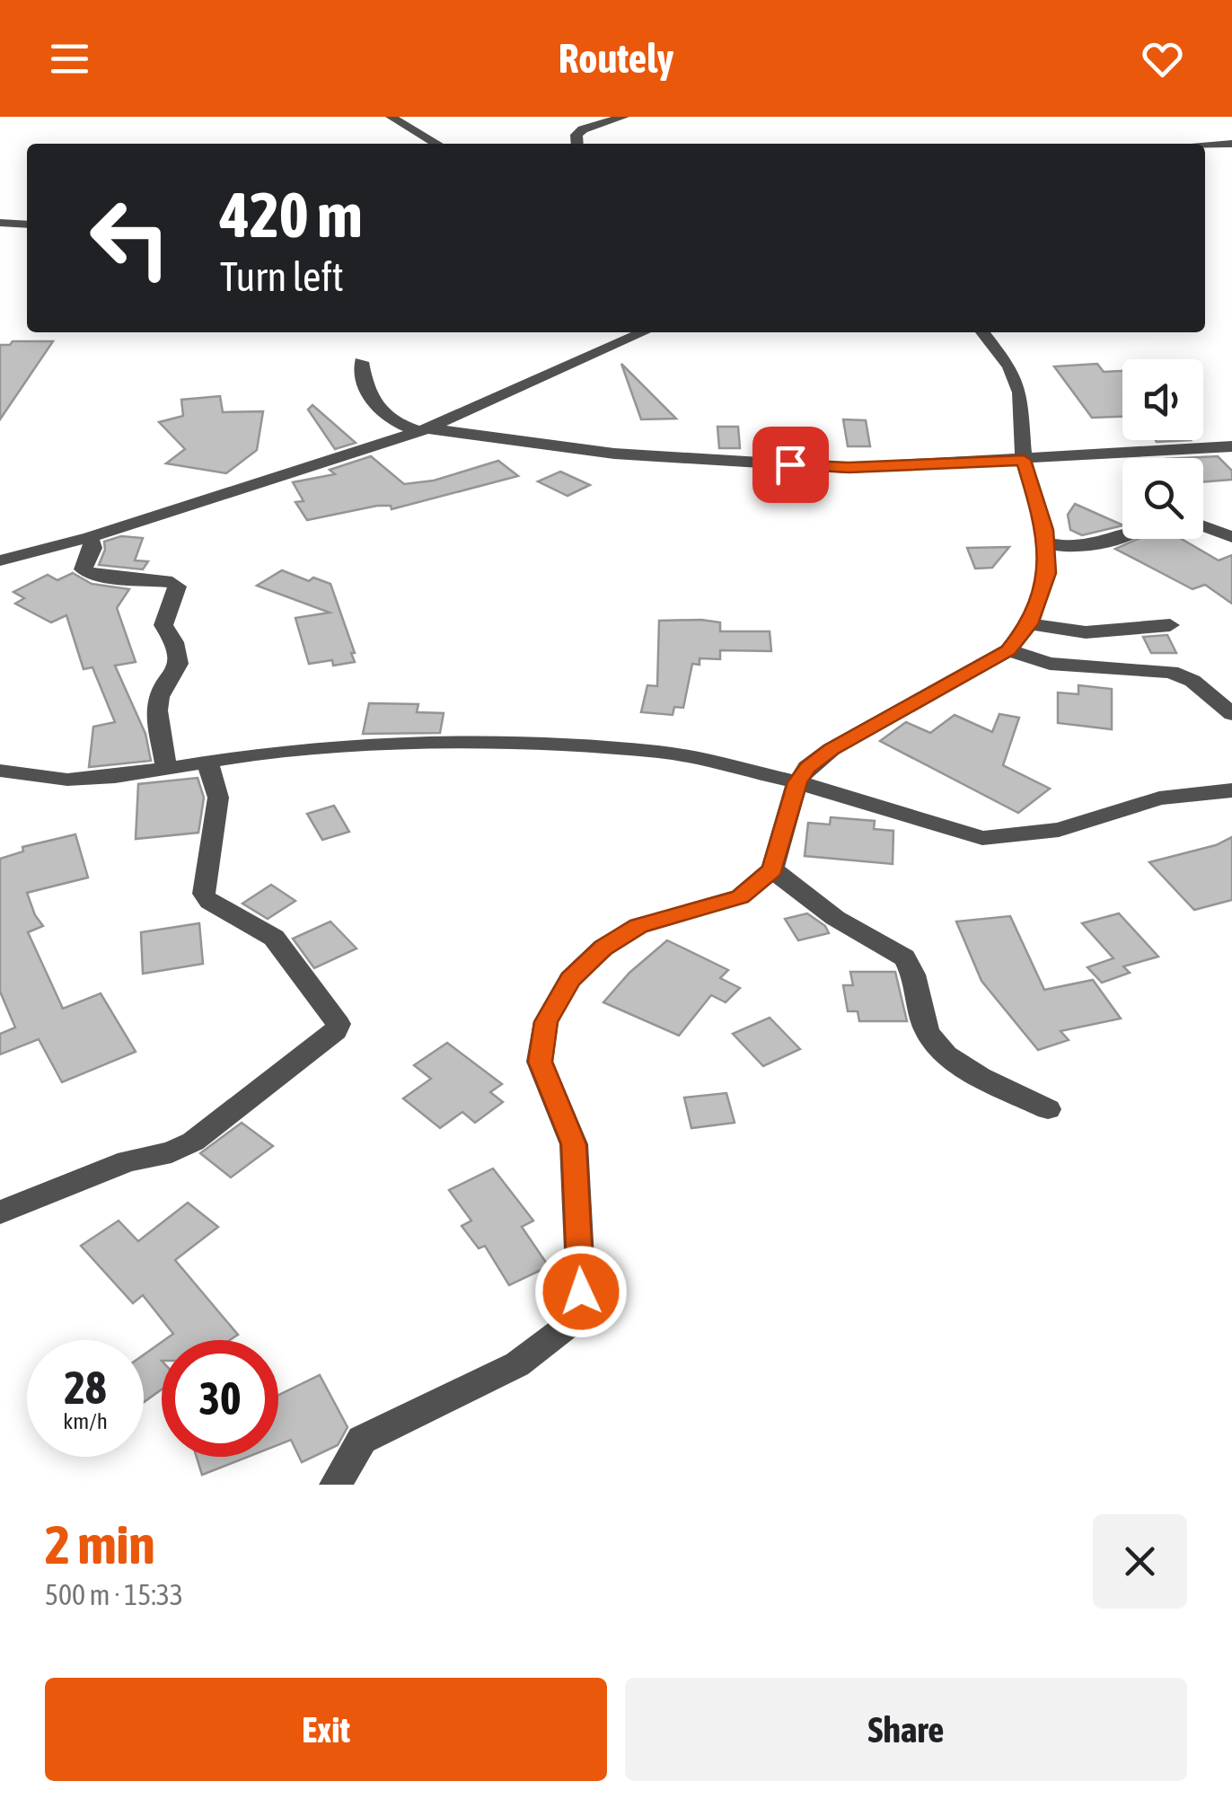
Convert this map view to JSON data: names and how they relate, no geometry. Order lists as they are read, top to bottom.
{
  "page": {
    "header": "Routely",
    "turn": ["420 m", "Turn left"],
    "speed": "28 km/h",
    "limit": "30",
    "heading": ["2 min", "500 m · 15:33"],
    "buttons": ["Exit", "Share"]
  }
}
